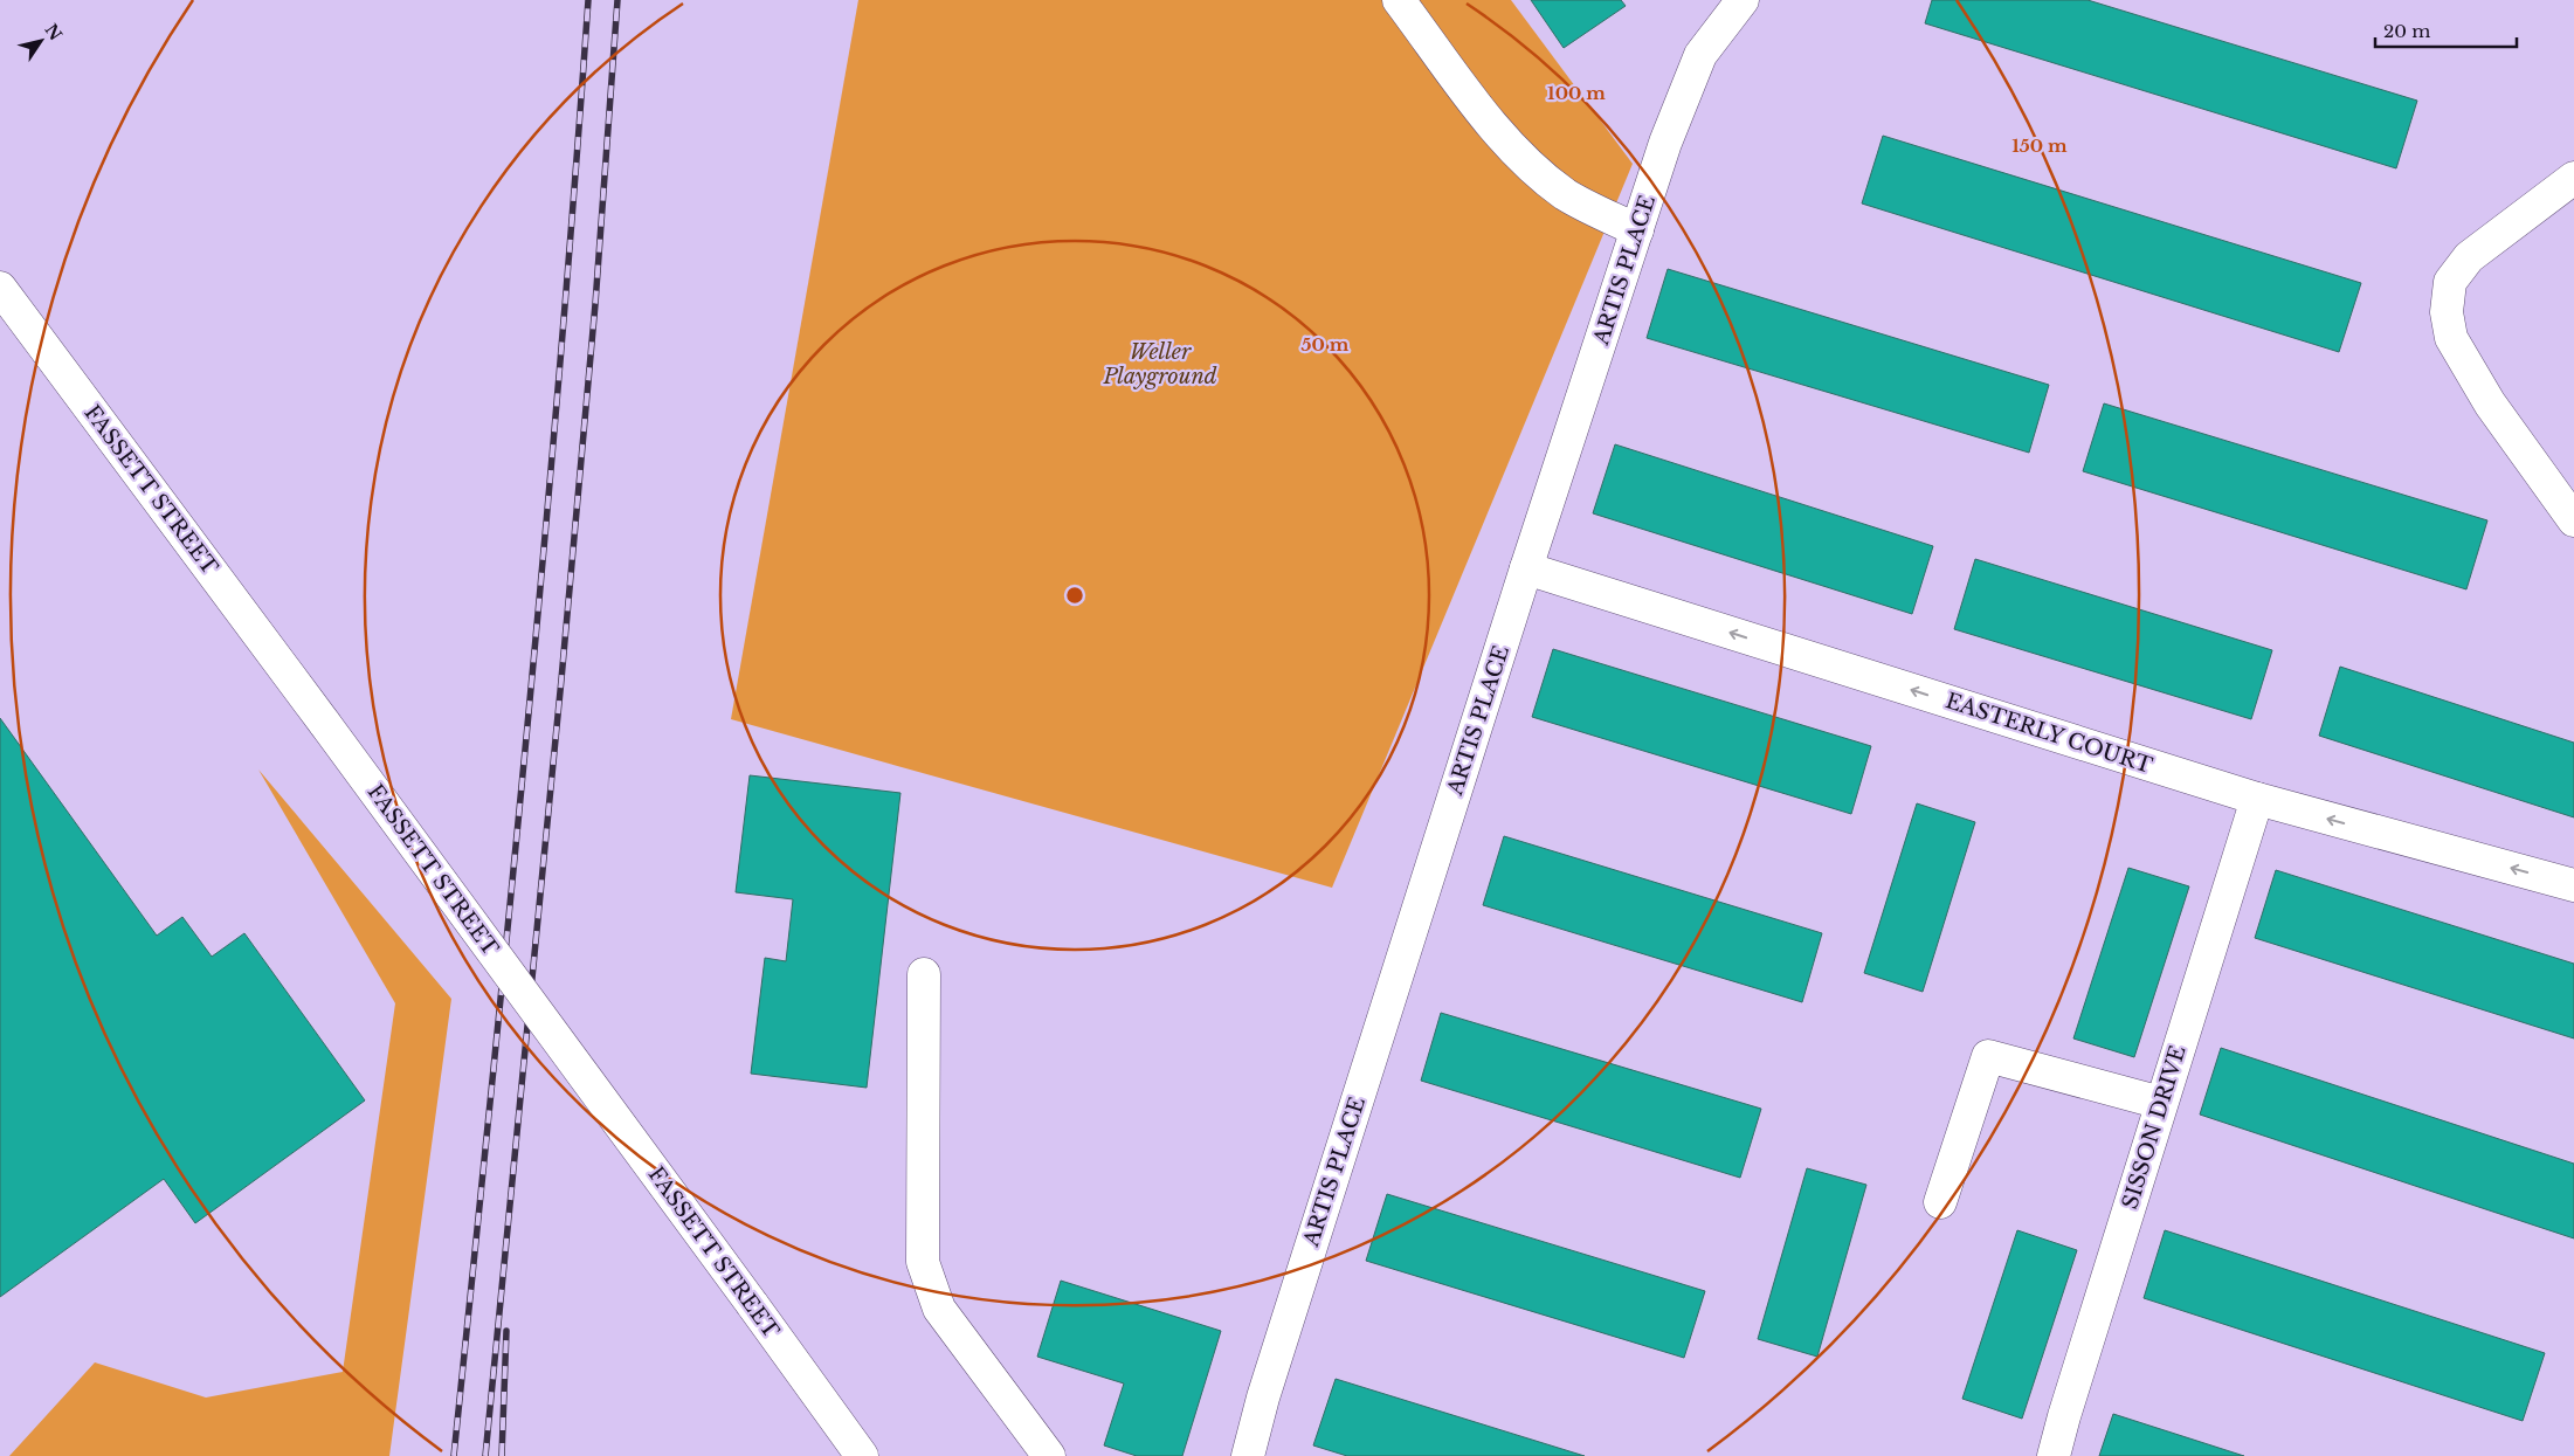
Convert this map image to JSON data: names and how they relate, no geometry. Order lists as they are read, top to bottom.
{
  "streets": {
    "street": [
      "ARTIS PLACE",
      "FASSETT STREET",
      "EASTERLY COURT",
      "SISSON DRIVE"
    ]
  },
  "crossings": [
    ["ARTIS PLACE", "EASTERLY COURT"],
    ["EASTERLY COURT", "SISSON DRIVE"]
  ],
  "one_way": ["EASTERLY COURT"],
  "parks": ["Weller Playground"],
  "scale_bar": "20 m",
  "north": "top right",
  "rings": ["100 m", "150 m", "50 m"]
}
